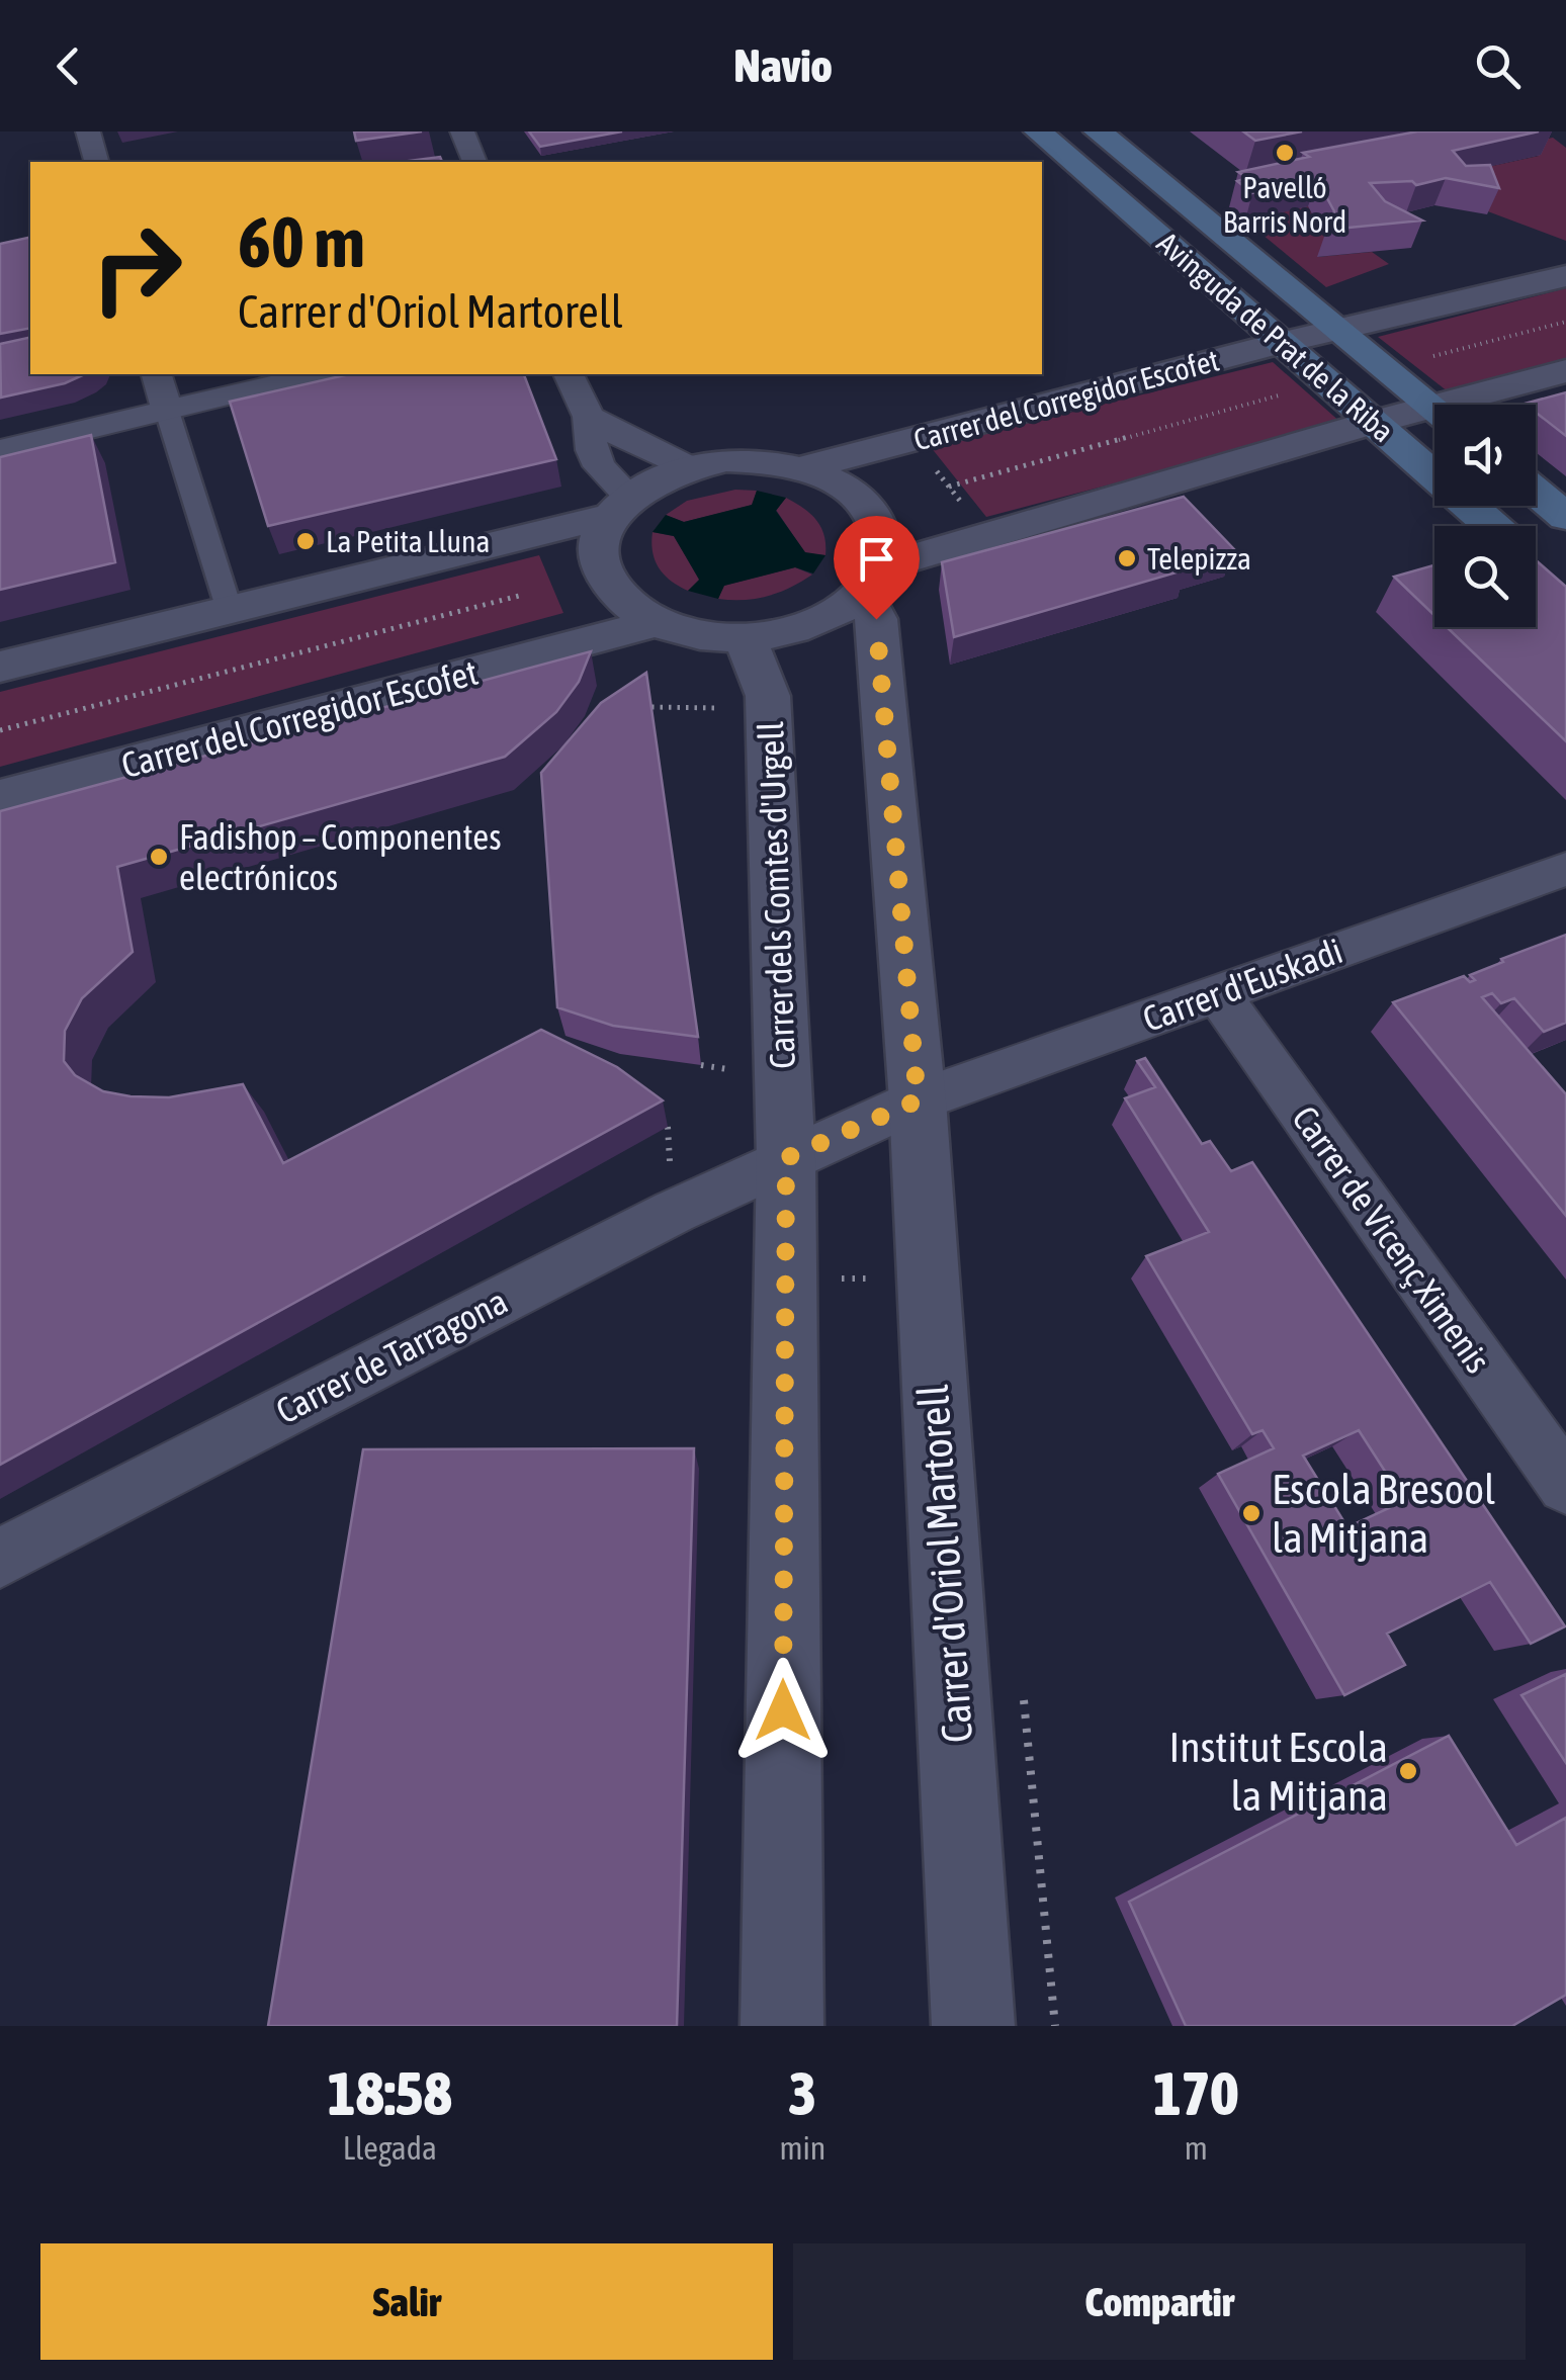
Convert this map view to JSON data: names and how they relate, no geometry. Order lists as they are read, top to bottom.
{
  "streets": {
    "main road": ["Avinguda de Prat de la Riba"],
    "street": [
      "Carrer del Corregidor Escofet",
      "Carrer dels Comtes d'Urgell",
      "Carrer d'Euskadi",
      "Carrer de Vicenç Ximenis",
      "Carrer de Tarragona",
      "Carrer d'Oriol Martorell"
    ]
  },
  "crossings": [
    ["Avinguda de Prat de la Riba", "Carrer del Corregidor Escofet"],
    ["Carrer del Corregidor Escofet", "Carrer dels Comtes d'Urgell"],
    ["Carrer del Corregidor Escofet", "Carrer d'Oriol Martorell"],
    ["Carrer dels Comtes d'Urgell", "Carrer de Tarragona"],
    ["Carrer dels Comtes d'Urgell", "Carrer d'Oriol Martorell"],
    ["Carrer d'Euskadi", "Carrer de Vicenç Ximenis"],
    ["Carrer d'Euskadi", "Carrer d'Oriol Martorell"]
  ],
  "places": [
    "Pavelló Barris Nord",
    "La Petita Lluna",
    "Telepizza",
    "Fadishop – Componentes electrónicos",
    "Escola Bresool la Mitjana",
    "Institut Escola la Mitjana"
  ],
  "page": {
    "header": "Navio",
    "turn": ["60 m", "Carrer d'Oriol Martorell"],
    "eta": [
      "18:58",
      "Llegada",
      "3",
      "min",
      "170",
      "m"
    ],
    "buttons": ["Salir", "Compartir"]
  }
}
